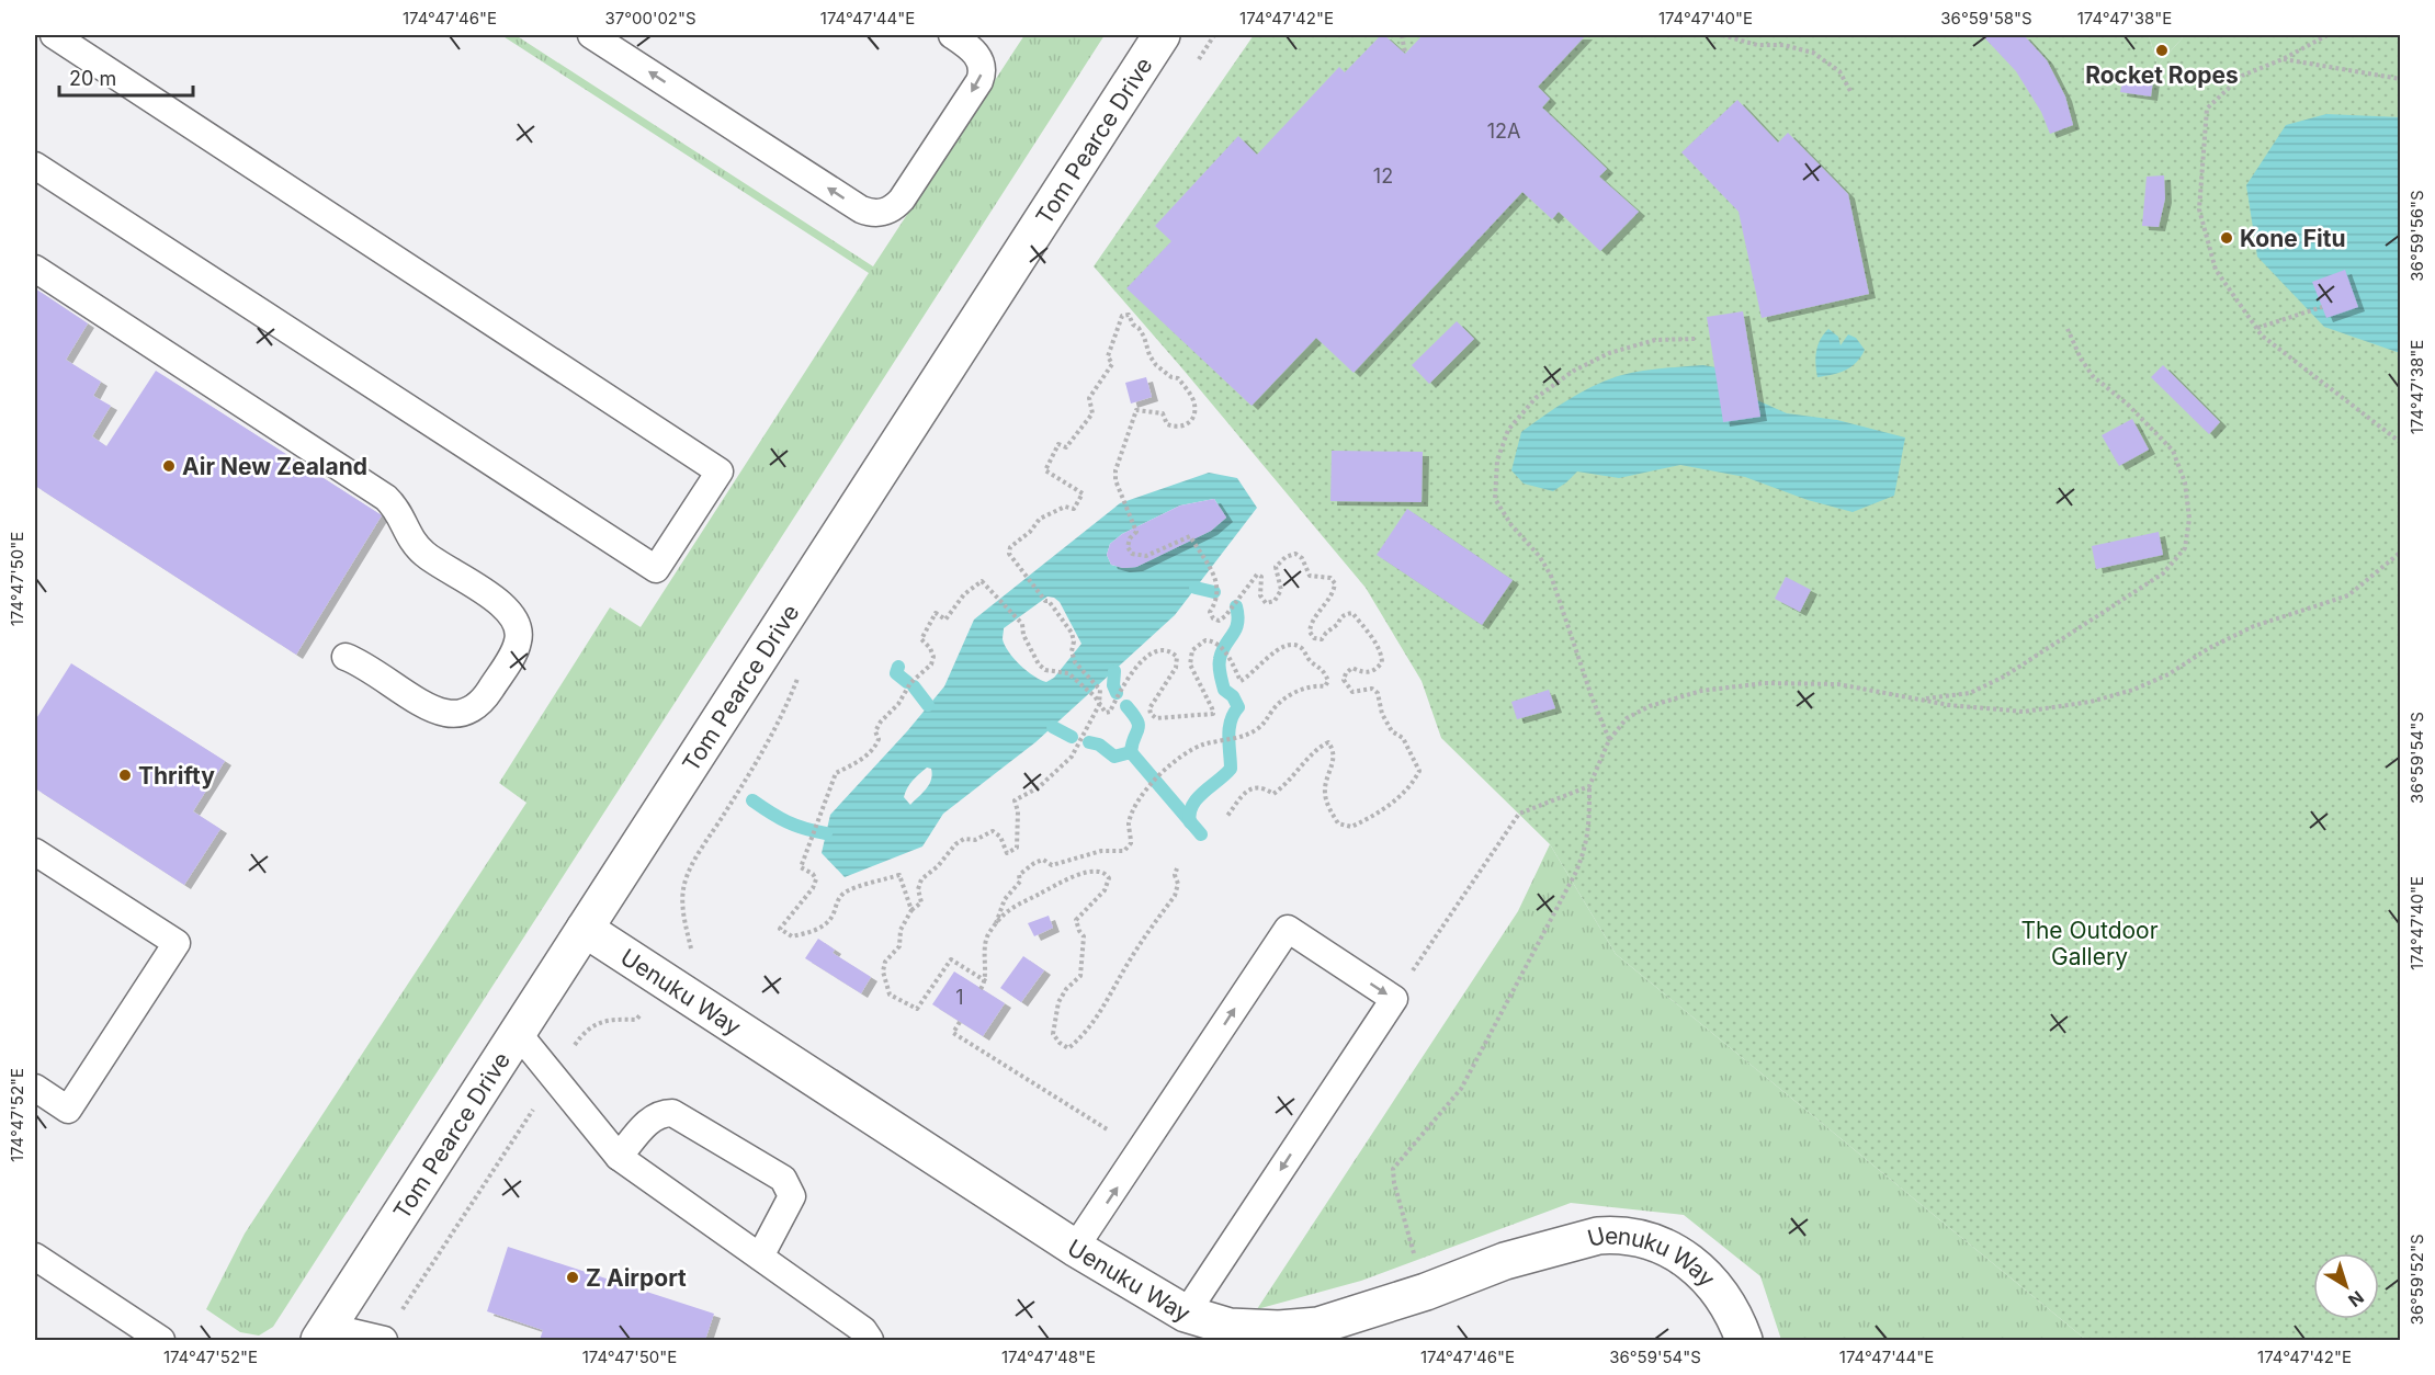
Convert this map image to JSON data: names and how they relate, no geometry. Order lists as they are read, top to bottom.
{
  "streets": {
    "main road": ["Tom Pearce Drive", "Uenuku Way"]
  },
  "crossings": [
    ["Tom Pearce Drive", "Uenuku Way"]
  ],
  "parks": ["The Outdoor Gallery"],
  "places": [
    "Rocket Ropes",
    "Kone Fitu",
    "Air New Zealand",
    "Thrifty",
    "Z Airport"
  ],
  "house_numbers": ["12A", "12", "1"],
  "scale_bar": "20 m",
  "north": "bottom right",
  "coordinates": [
    "174°47'46\"E",
    "37°00'02\"S",
    "174°47'44\"E",
    "174°47'42\"E",
    "174°47'40\"E",
    "36°59'58\"S",
    "174°47'38\"E",
    "36°59'56\"S",
    "174°47'50\"E",
    "36°59'54\"S",
    "174°47'52\"E",
    "36°59'52\"S",
    "174°47'48\"E"
  ]
}
